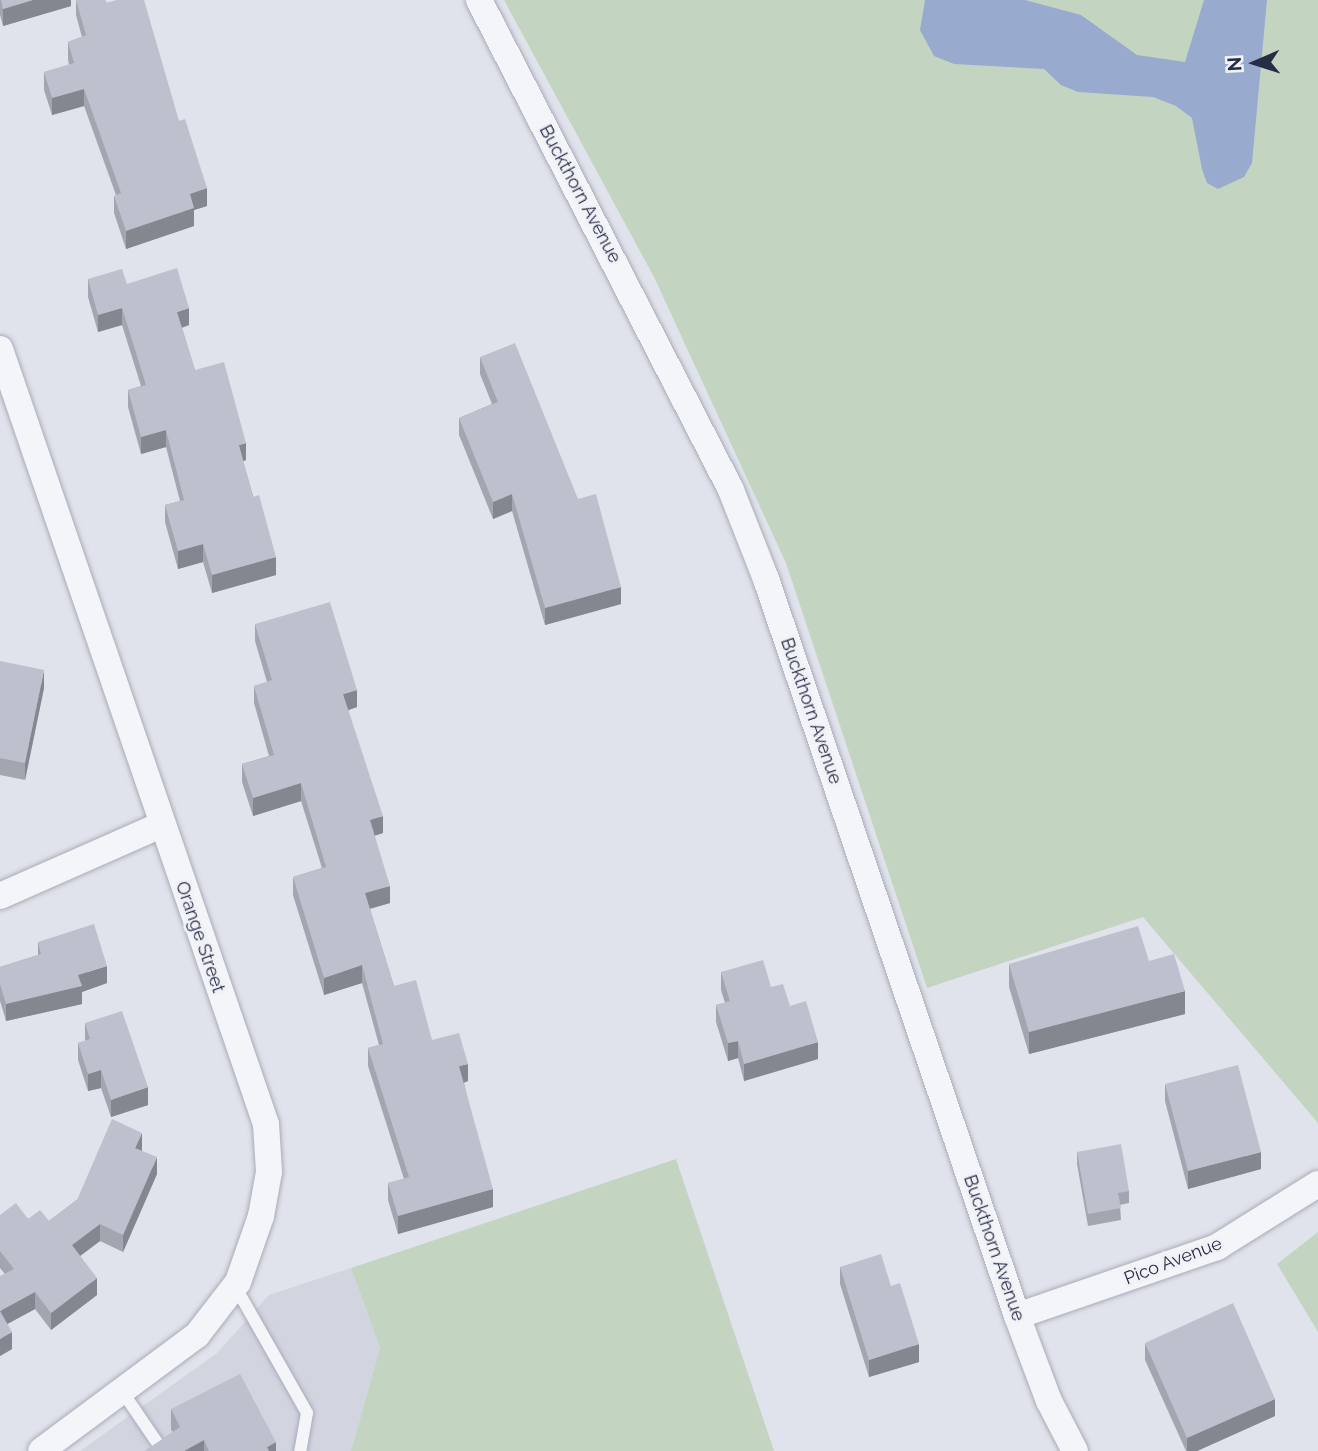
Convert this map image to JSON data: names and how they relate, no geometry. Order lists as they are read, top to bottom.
{
  "streets": {
    "street": ["Buckthorn Avenue", "Orange Street", "Pico Avenue"]
  },
  "crossings": [
    ["Buckthorn Avenue", "Pico Avenue"]
  ],
  "north": "left"
}
